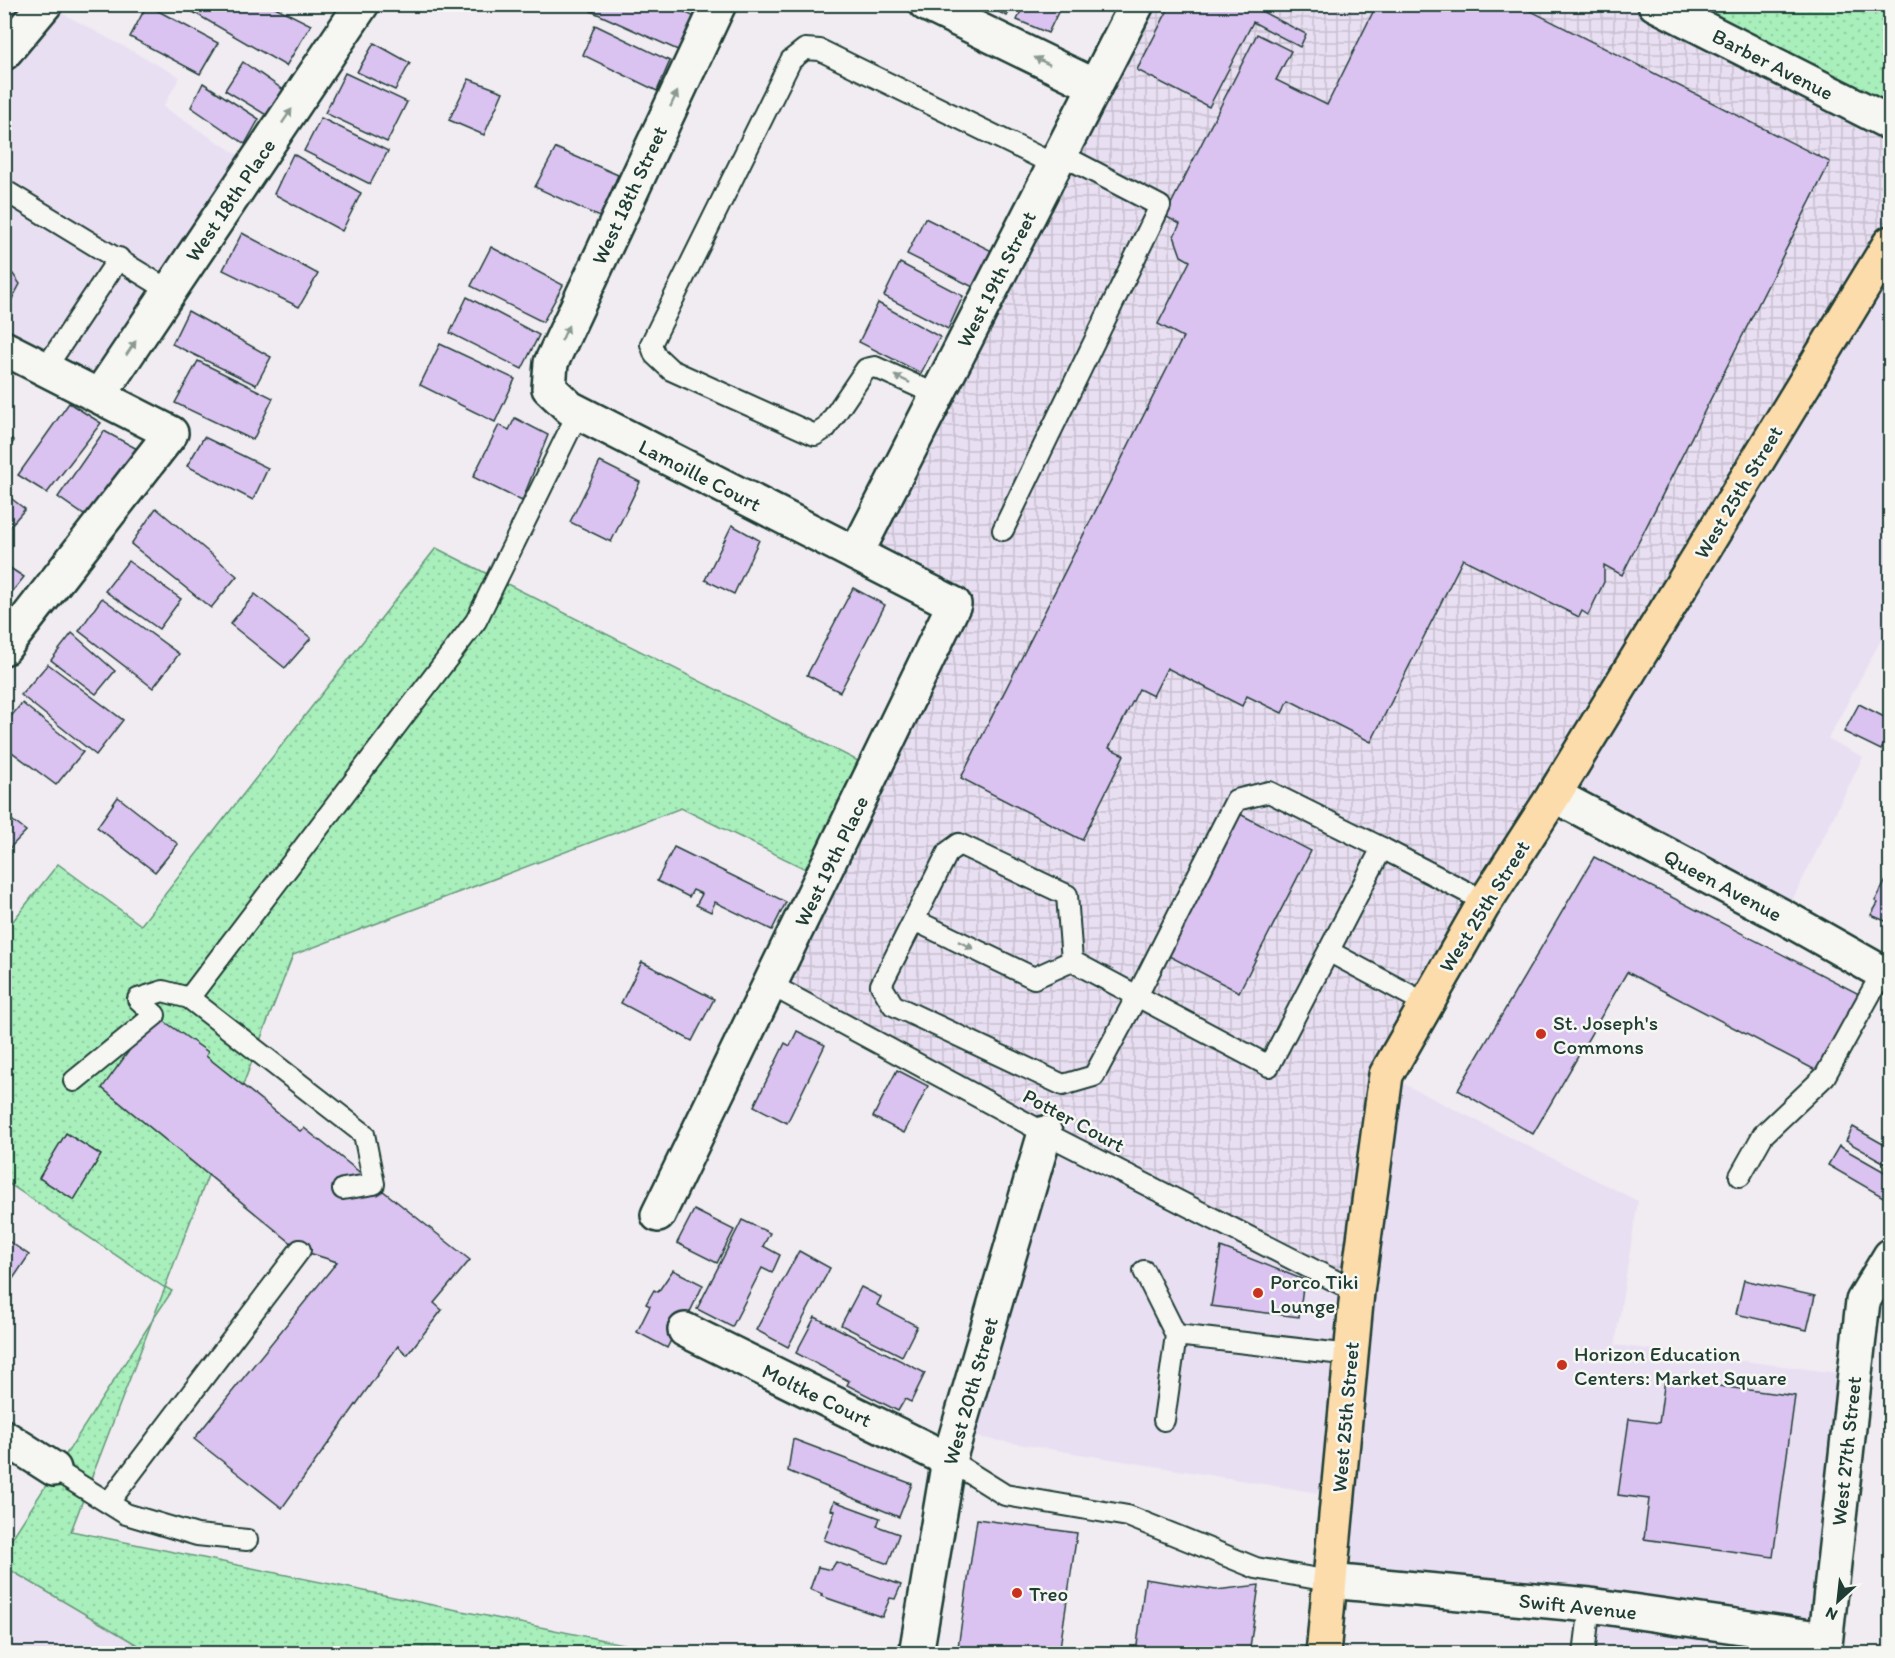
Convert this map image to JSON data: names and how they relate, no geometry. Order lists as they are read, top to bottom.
{
  "streets": {
    "main road": ["West 25th Street"],
    "street": [
      "Barber Avenue",
      "West 18th Street",
      "West 18th Place",
      "West 19th Street",
      "Lamoille Court",
      "West 19th Place",
      "Queen Avenue",
      "West 20th Street",
      "Moltke Court",
      "West 27th Street",
      "Swift Avenue"
    ],
    "lane": ["Potter Court"]
  },
  "crossings": [
    ["West 18th Street", "Lamoille Court"],
    ["West 19th Street", "Lamoille Court"],
    ["West 19th Street", "West 19th Place"],
    ["Lamoille Court", "West 19th Place"],
    ["West 25th Street", "Queen Avenue"],
    ["West 25th Street", "Potter Court"],
    ["West 25th Street", "Swift Avenue"],
    ["West 19th Place", "Potter Court"],
    ["Potter Court", "West 20th Street"],
    ["West 20th Street", "Moltke Court"],
    ["West 27th Street", "Swift Avenue"]
  ],
  "one_way": ["West 18th Street", "West 18th Place"],
  "places": [
    "St. Joseph's Commons",
    "Porco Tiki Lounge",
    "Horizon Education Centers: Market Square",
    "Treo"
  ],
  "north": "bottom left"
}
